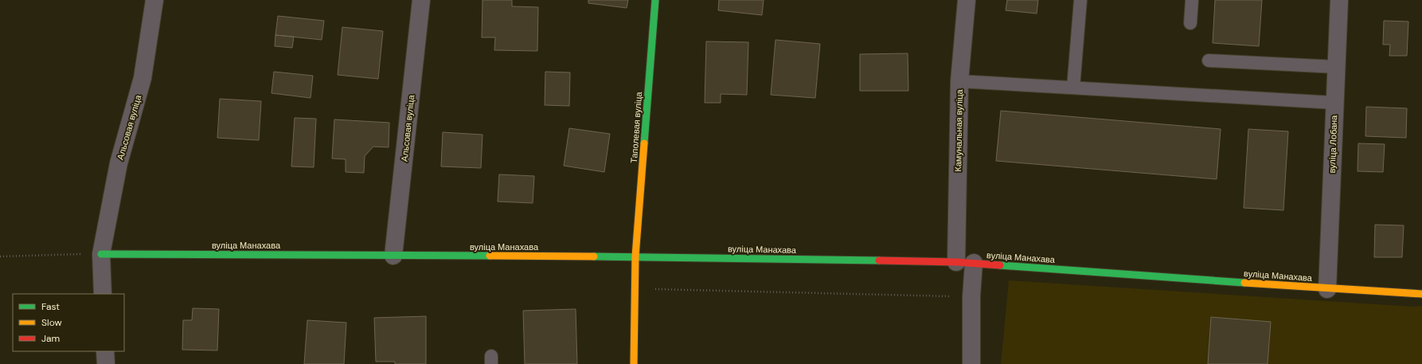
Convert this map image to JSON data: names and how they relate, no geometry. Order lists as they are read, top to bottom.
{
  "streets": {
    "street": [
      "Альсовая вуліца",
      "Таполевая вуліца",
      "Камунальная вуліца",
      "вуліца Лобана",
      "вуліца Манахава"
    ]
  },
  "crossings": [
    ["Альсовая вуліца", "вуліца Манахава"],
    ["Таполевая вуліца", "вуліца Манахава"],
    ["Камунальная вуліца", "вуліца Манахава"],
    ["вуліца Лобана", "вуліца Манахава"]
  ],
  "legend": ["Fast", "Slow", "Jam"]
}
